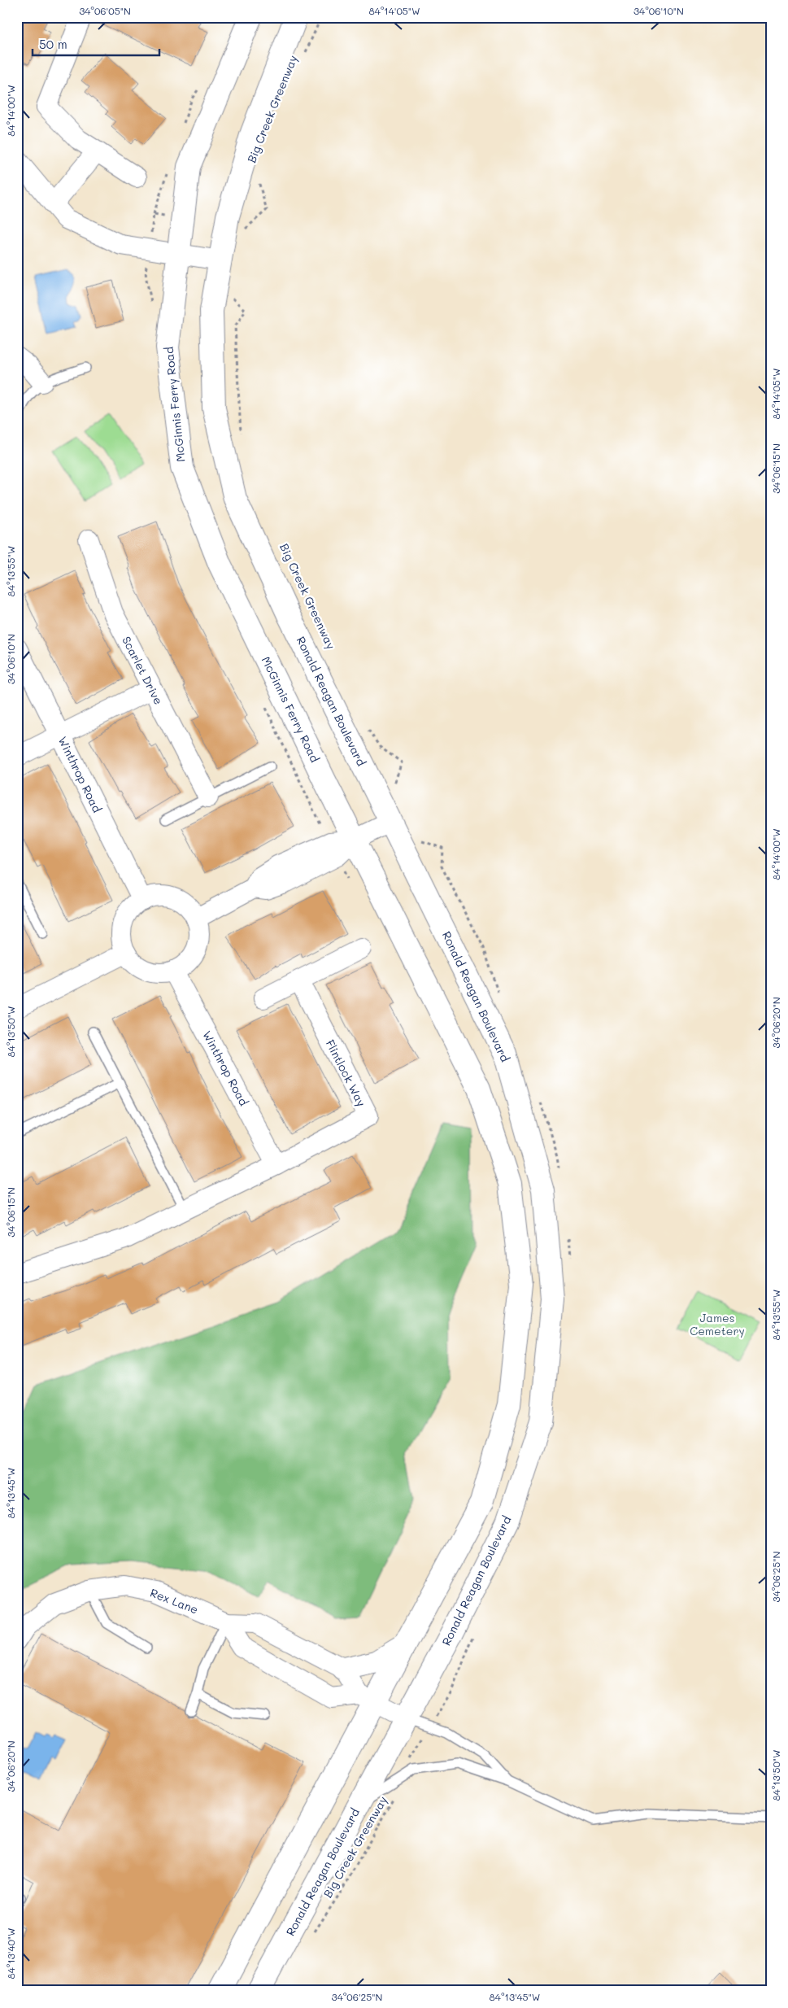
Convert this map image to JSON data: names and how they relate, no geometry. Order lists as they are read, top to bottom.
{
  "streets": {
    "main road": ["McGinnis Ferry Road", "Ronald Reagan Boulevard"],
    "street": [
      "Scarlet Drive",
      "Winthrop Road",
      "Flintlock Way",
      "Rex Lane"
    ],
    "path": ["Big Creek Greenway"]
  },
  "crossings": [
    ["Winthrop Road", "Flintlock Way"]
  ],
  "parks": ["James Cemetery"],
  "scale_bar": "50 m",
  "coordinates": [
    "34°06'05\"N",
    "84°14'05\"W",
    "34°06'10\"N",
    "84°14'00\"W",
    "34°06'15\"N",
    "84°13'55\"W",
    "34°06'20\"N",
    "84°13'50\"W",
    "84°13'45\"W",
    "34°06'25\"N",
    "84°13'40\"W"
  ]
}
